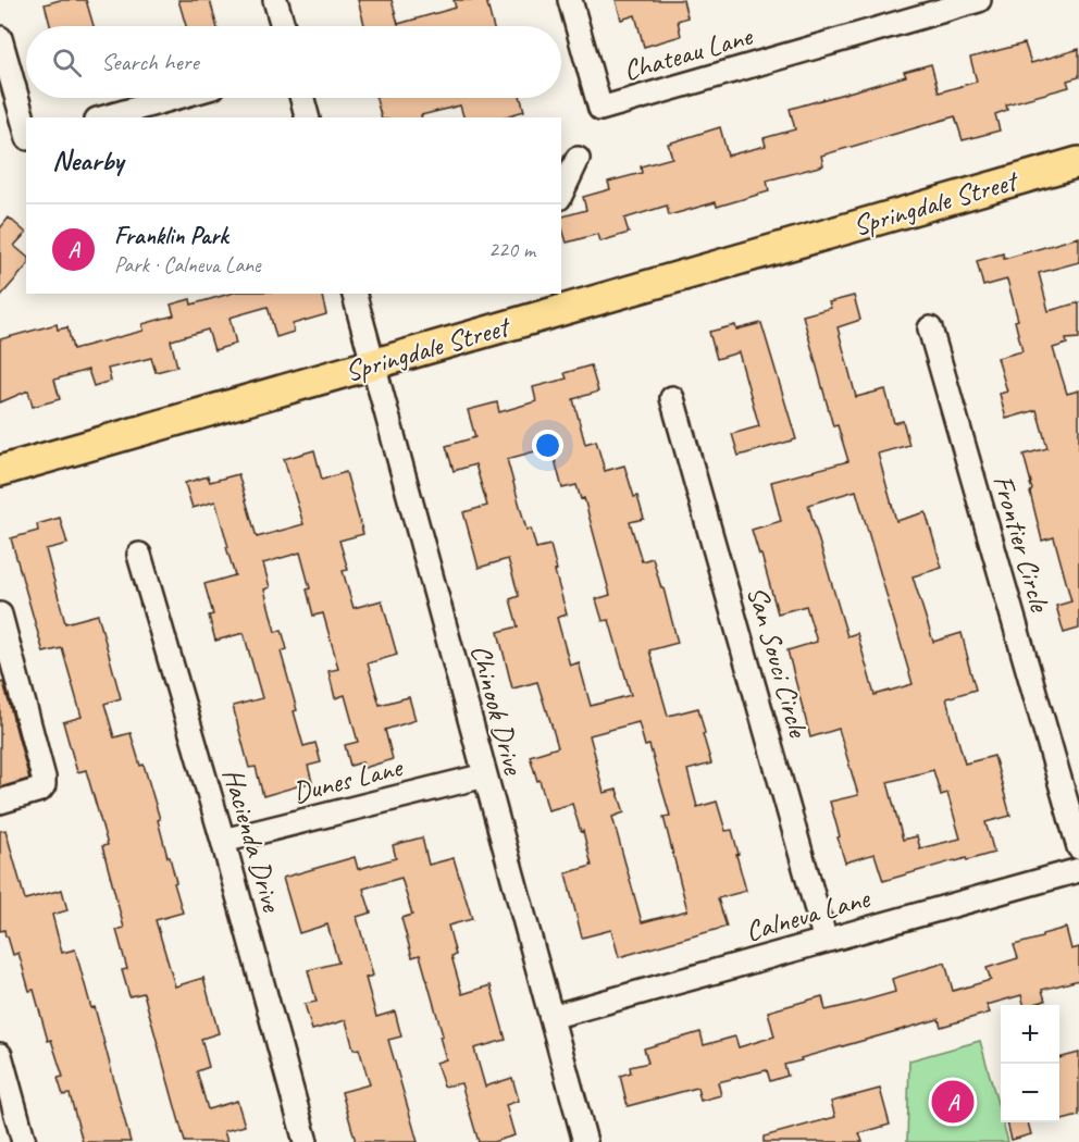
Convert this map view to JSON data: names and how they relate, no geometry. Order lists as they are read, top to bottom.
{
  "streets": {
    "main road": ["Springdale Street"],
    "street": [
      "Chateau Lane",
      "Frontier Circle",
      "San Souci Circle",
      "Chinook Drive",
      "Dunes Lane",
      "Hacienda Drive",
      "Calneva Lane"
    ]
  },
  "crossings": [
    ["Springdale Street", "Chinook Drive"],
    ["San Souci Circle", "Calneva Lane"],
    ["Chinook Drive", "Dunes Lane"],
    ["Chinook Drive", "Calneva Lane"],
    ["Dunes Lane", "Hacienda Drive"]
  ],
  "page": {
    "search": "Search here",
    "heading": "Nearby",
    "list": [
      {
        "mark": "A",
        "name": "Franklin Park",
        "note": "Park · Calneva Lane",
        "value": "220 m"
      }
    ],
    "map_buttons": ["+", "−"],
    "pins": "A"
  }
}
